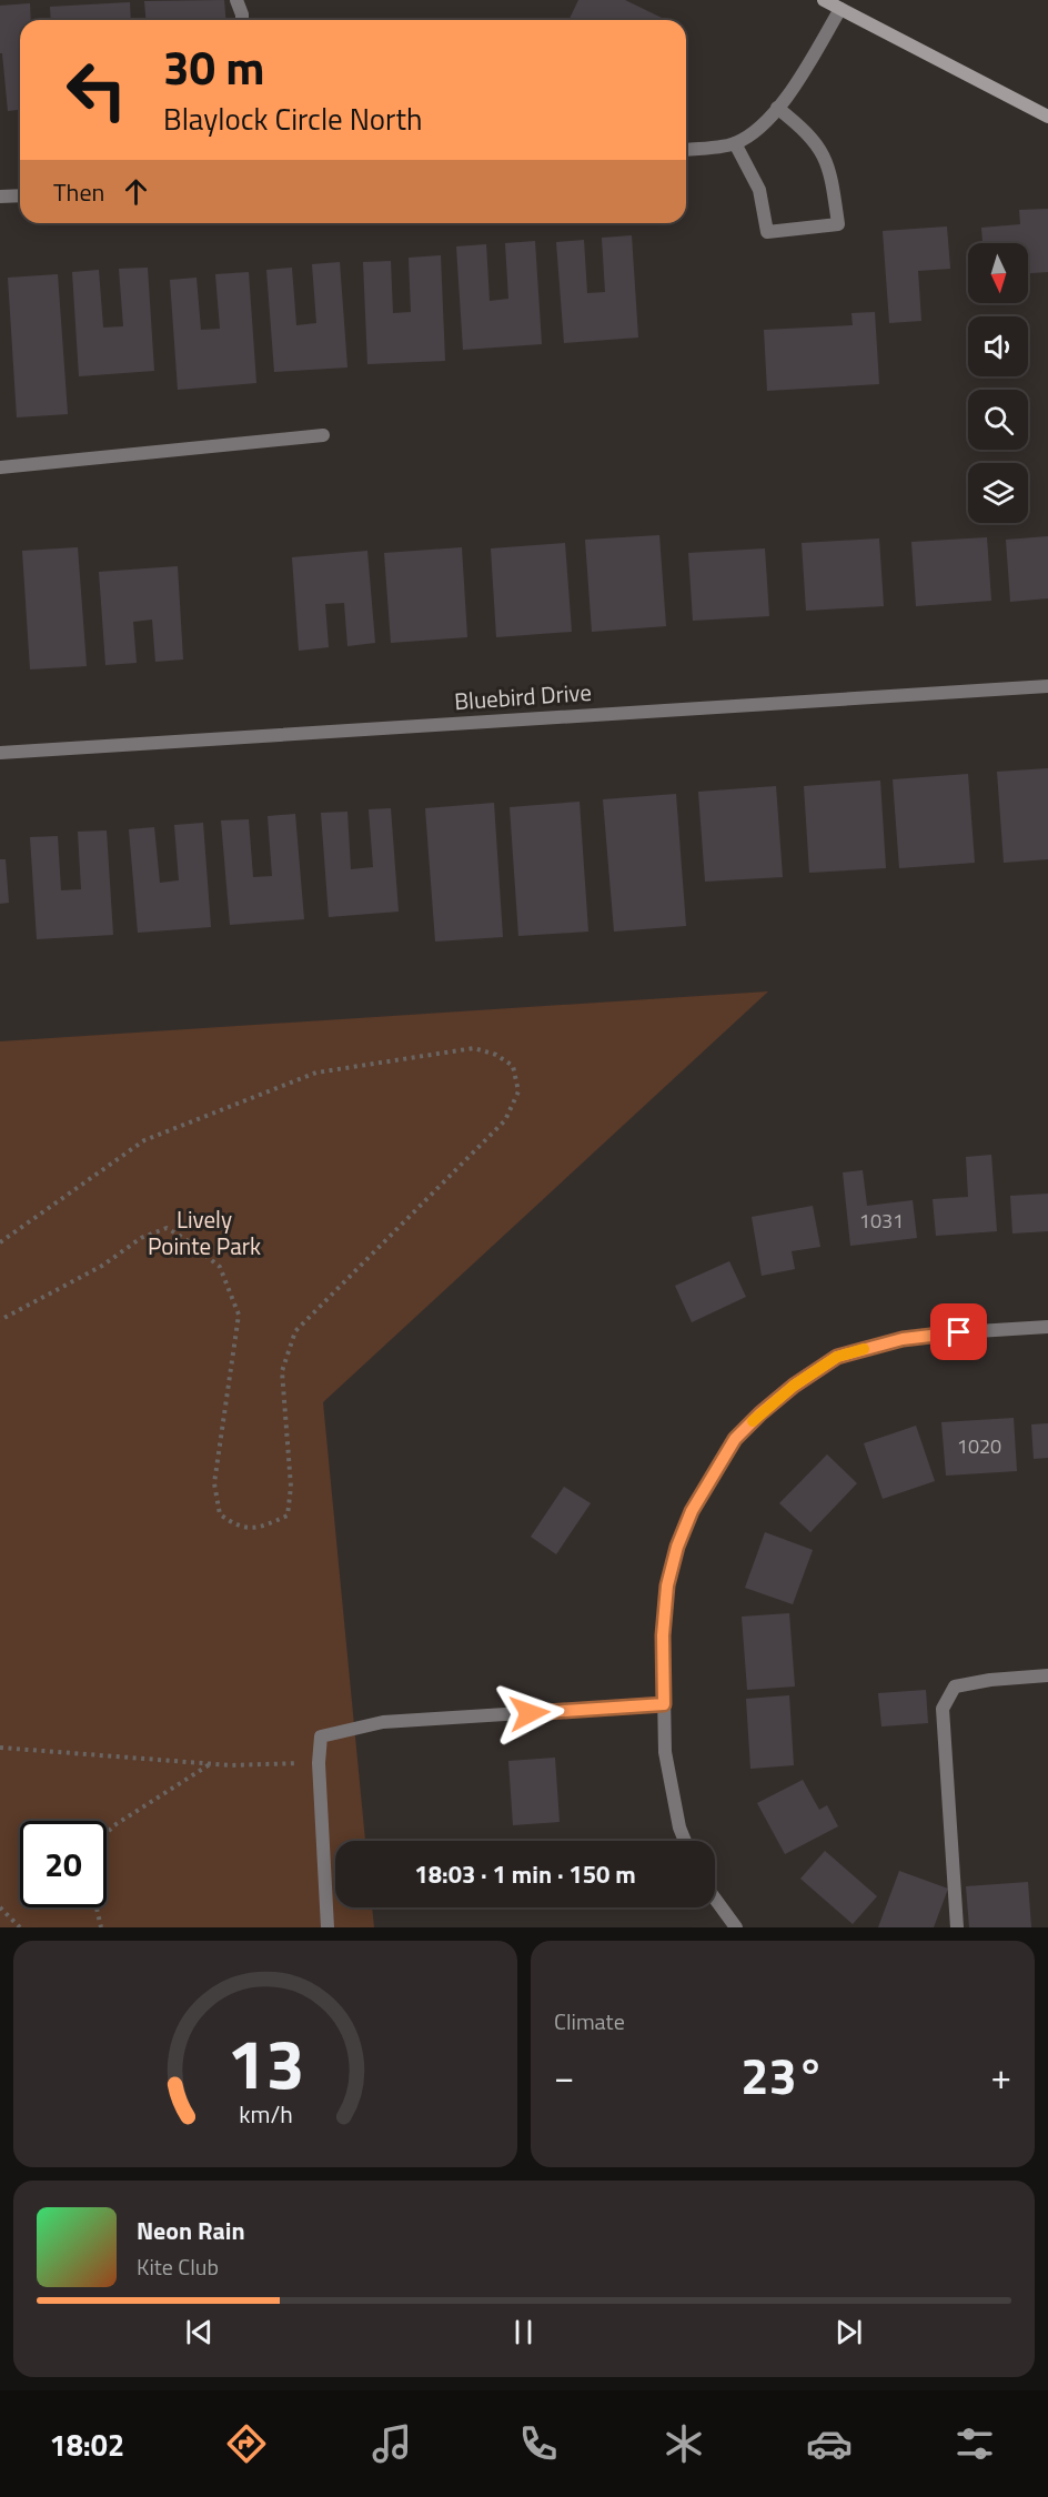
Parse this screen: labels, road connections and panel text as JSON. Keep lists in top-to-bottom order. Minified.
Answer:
{"streets":{"street":["Bluebird Drive"]},"parks":["Lively Pointe Park"],"house_numbers":["1031","1020"],"north":"bottom","page":{"turn":["30 m","Blaylock Circle North"],"then":"Then","limit":"20","trip":"18:03 · 1 min · 150 m","tile":"Climate","heat":["−","23°","+"],"song":["Neon Rain","Kite Club"],"tabs":"18:02","gauge":["13","km/h"]}}
